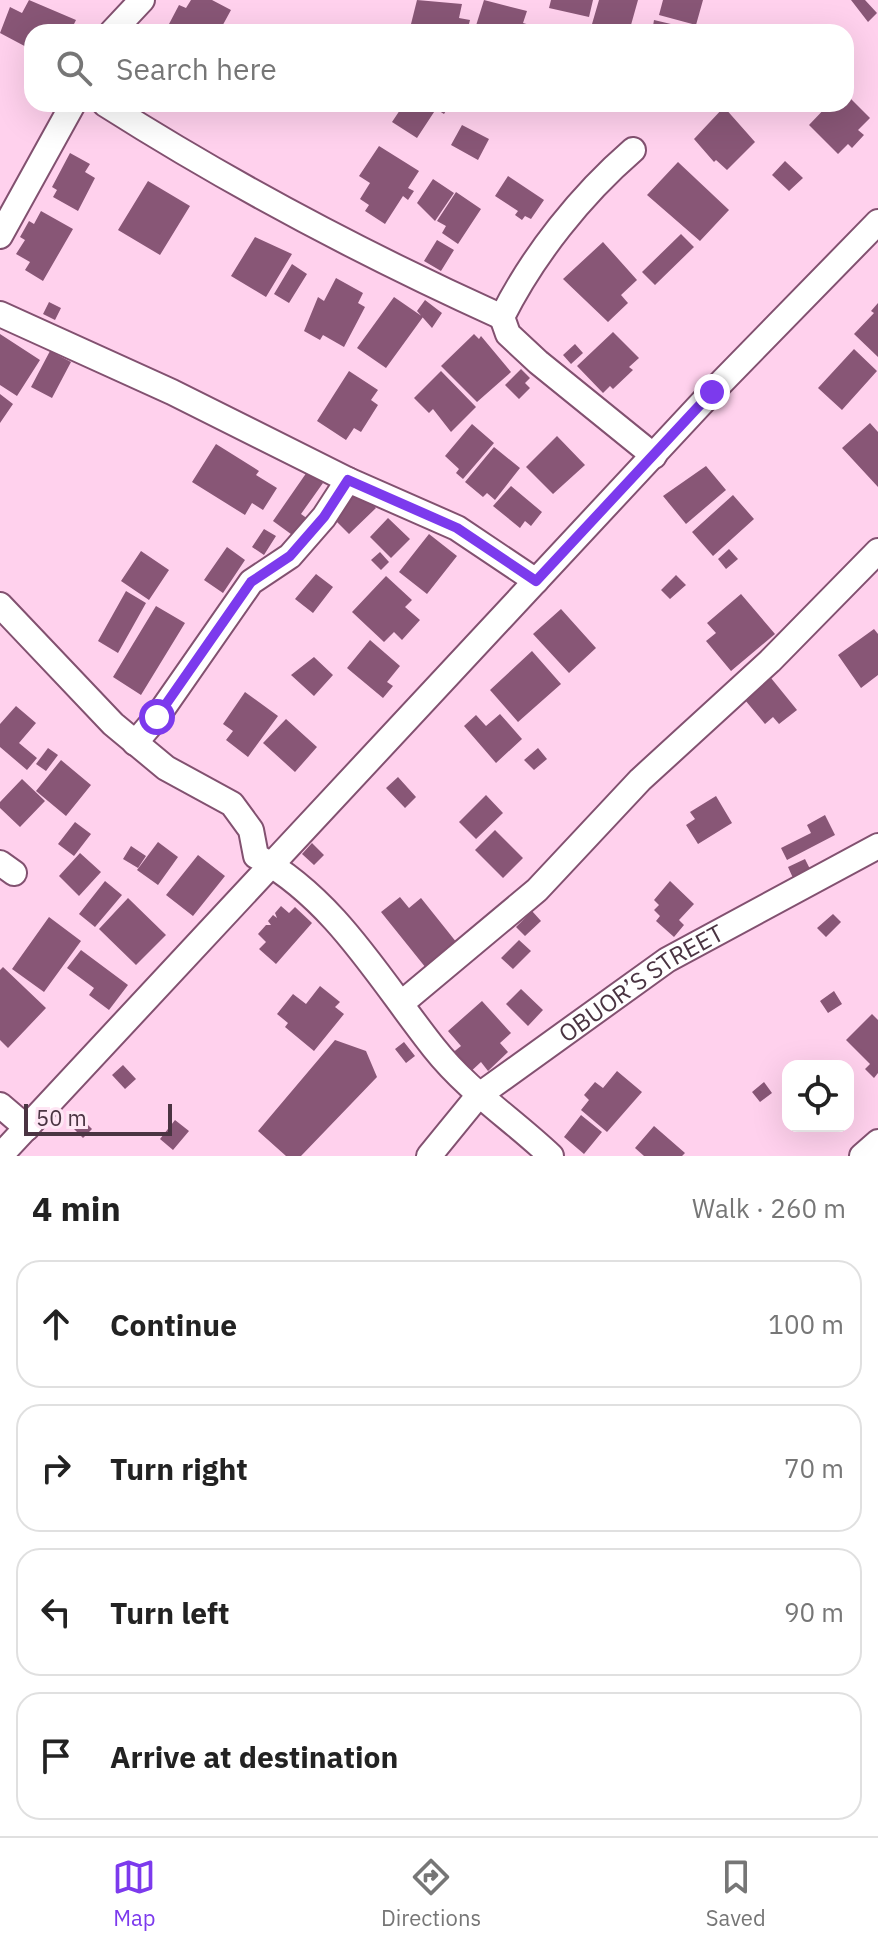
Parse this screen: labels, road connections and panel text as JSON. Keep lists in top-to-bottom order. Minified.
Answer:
{"streets":{"street":["OBUOR’S STREET"]},"scale_bar":"50 m","page":{"search":"Search here","scale":"50 m","heading":["4 min","Walk · 260 m"],"list":[["Continue","100 m"],["Turn right","70 m"],["Turn left","90 m"],"Arrive at destination"],"nav":["Map","Directions","Saved"]}}
